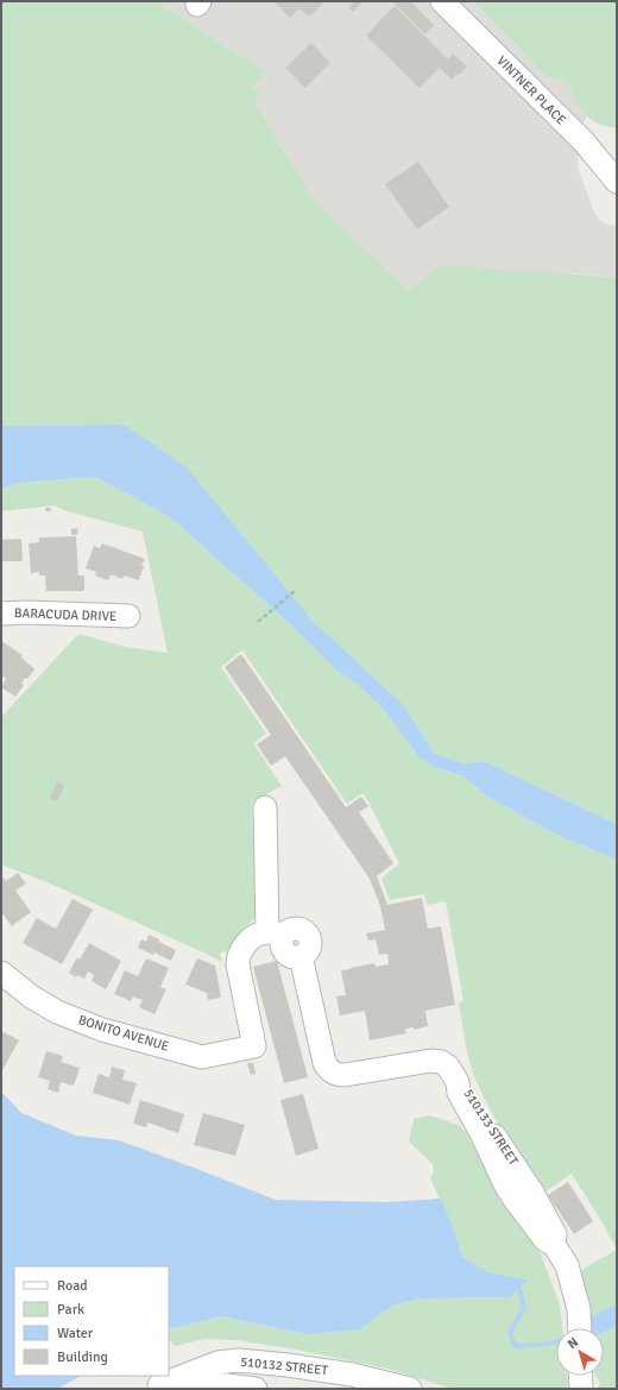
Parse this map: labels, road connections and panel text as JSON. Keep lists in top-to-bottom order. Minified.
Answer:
{"streets":{"street":["VINTNER PLACE","BARACUDA DRIVE","BONITO AVENUE","510133 STREET","510132 STREET"]},"crossings":[["BONITO AVENUE","510133 STREET"]],"legend":["Road","Park","Water","Building"],"north":"top left"}
